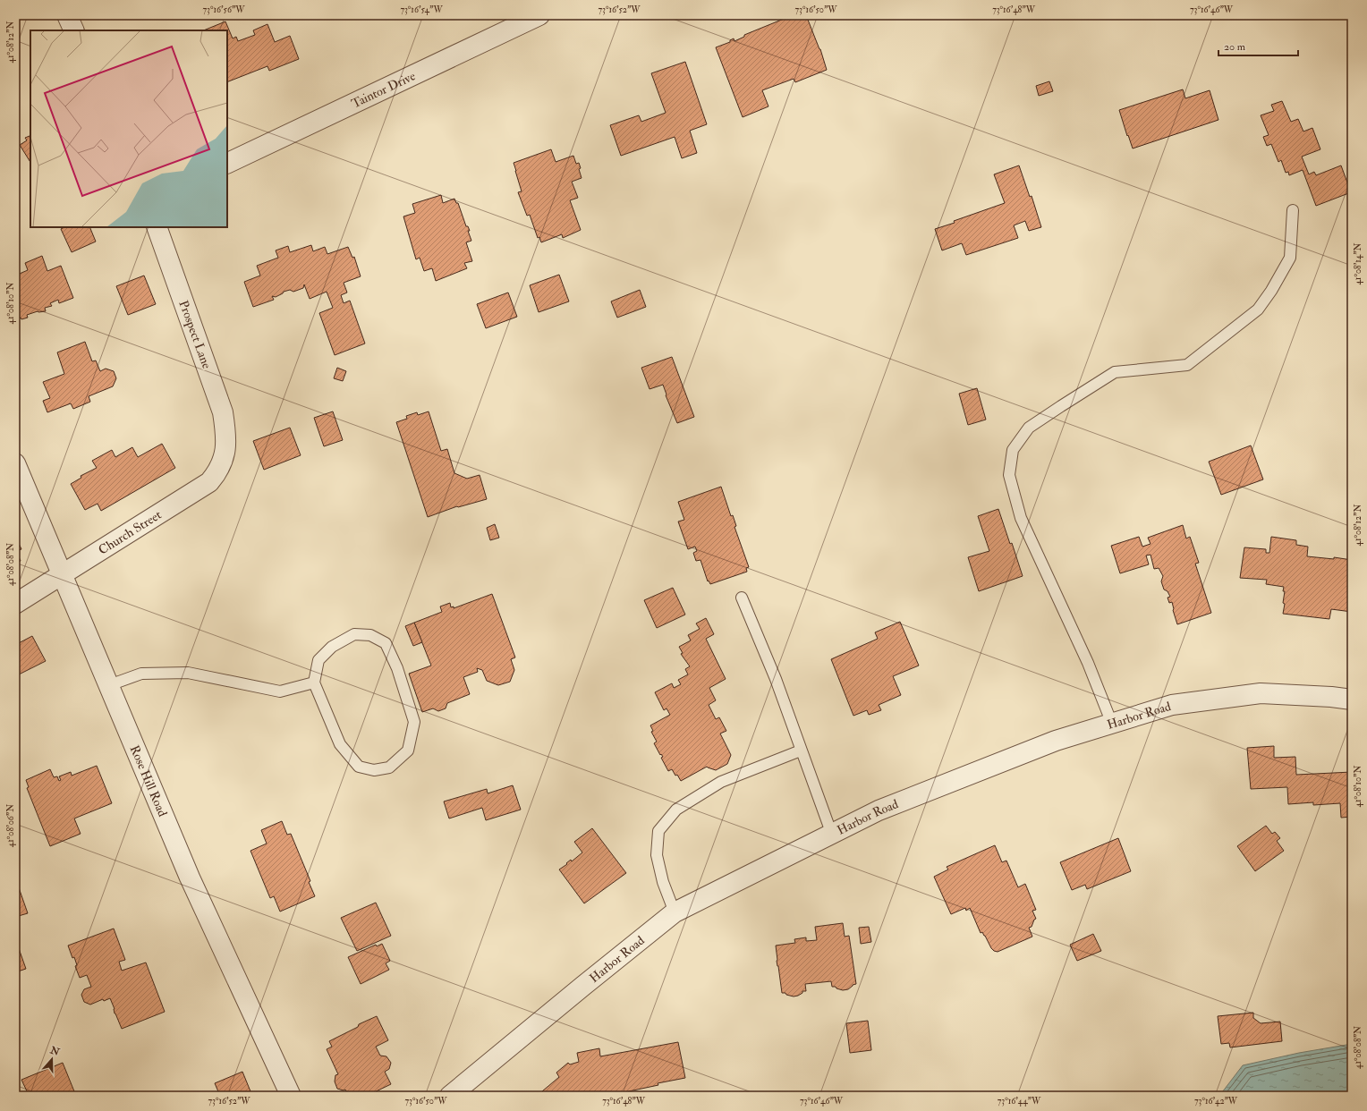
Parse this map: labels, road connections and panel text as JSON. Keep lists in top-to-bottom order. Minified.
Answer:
{"streets":{"street":["Taintor Drive","Prospect Lane","Church Street","Harbor Road","Rose Hill Road"]},"crossings":[["Prospect Lane","Church Street"],["Church Street","Rose Hill Road"]],"scale_bar":"20 m","north":"top","coordinates":["73°16'56\"W","73°16'54\"W","73°16'52\"W","73°16'50\"W","73°16'48\"W","73°16'46\"W","41°08'12\"N","41°08'14\"N","41°08'10\"N","41°08'08\"N","41°08'06\"N","73°16'44\"W","73°16'42\"W"]}
